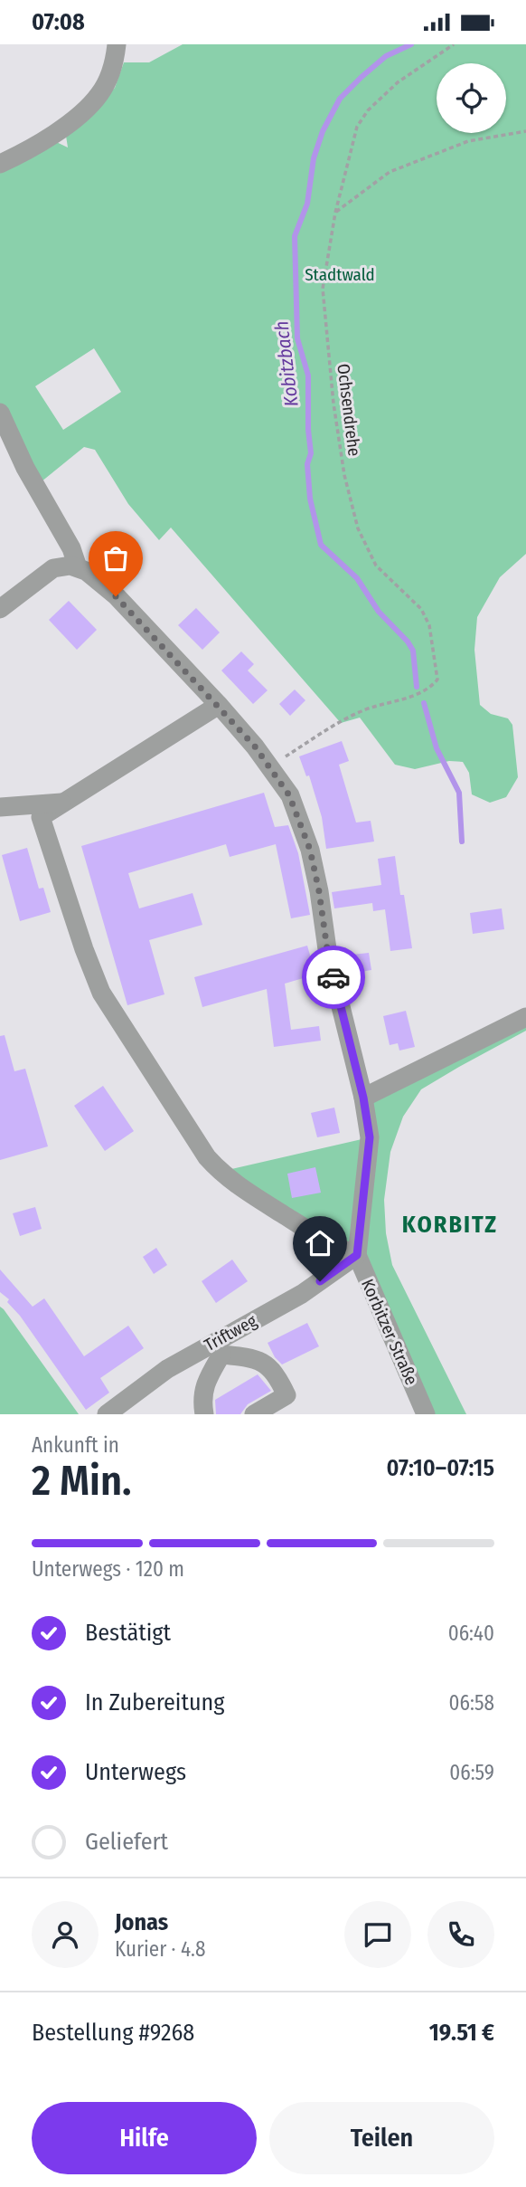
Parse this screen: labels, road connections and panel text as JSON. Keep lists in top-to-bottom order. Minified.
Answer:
{"streets":{"street":["Korbitzer Straße","Triftweg"],"path":["Ochsendrehe"]},"crossings":[["Ochsendrehe","Korbitzer Straße"],["Korbitzer Straße","Triftweg"]],"districts":["KORBITZ"],"water":["Kobitzbach"],"parks":["Stadtwald"],"page":{"status":"07:08","heading":["2 Min.","Ankunft in","07:10–07:15"],"panel":["Jonas","Kurier · 4.8","Bestellung #9268","19.51 €"],"bar":"Unterwegs · 120 m","list":[["Bestätigt","06:40"],["In Zubereitung","06:58"],["Unterwegs","06:59"],"Geliefert"],"buttons":["Hilfe","Teilen"]}}
